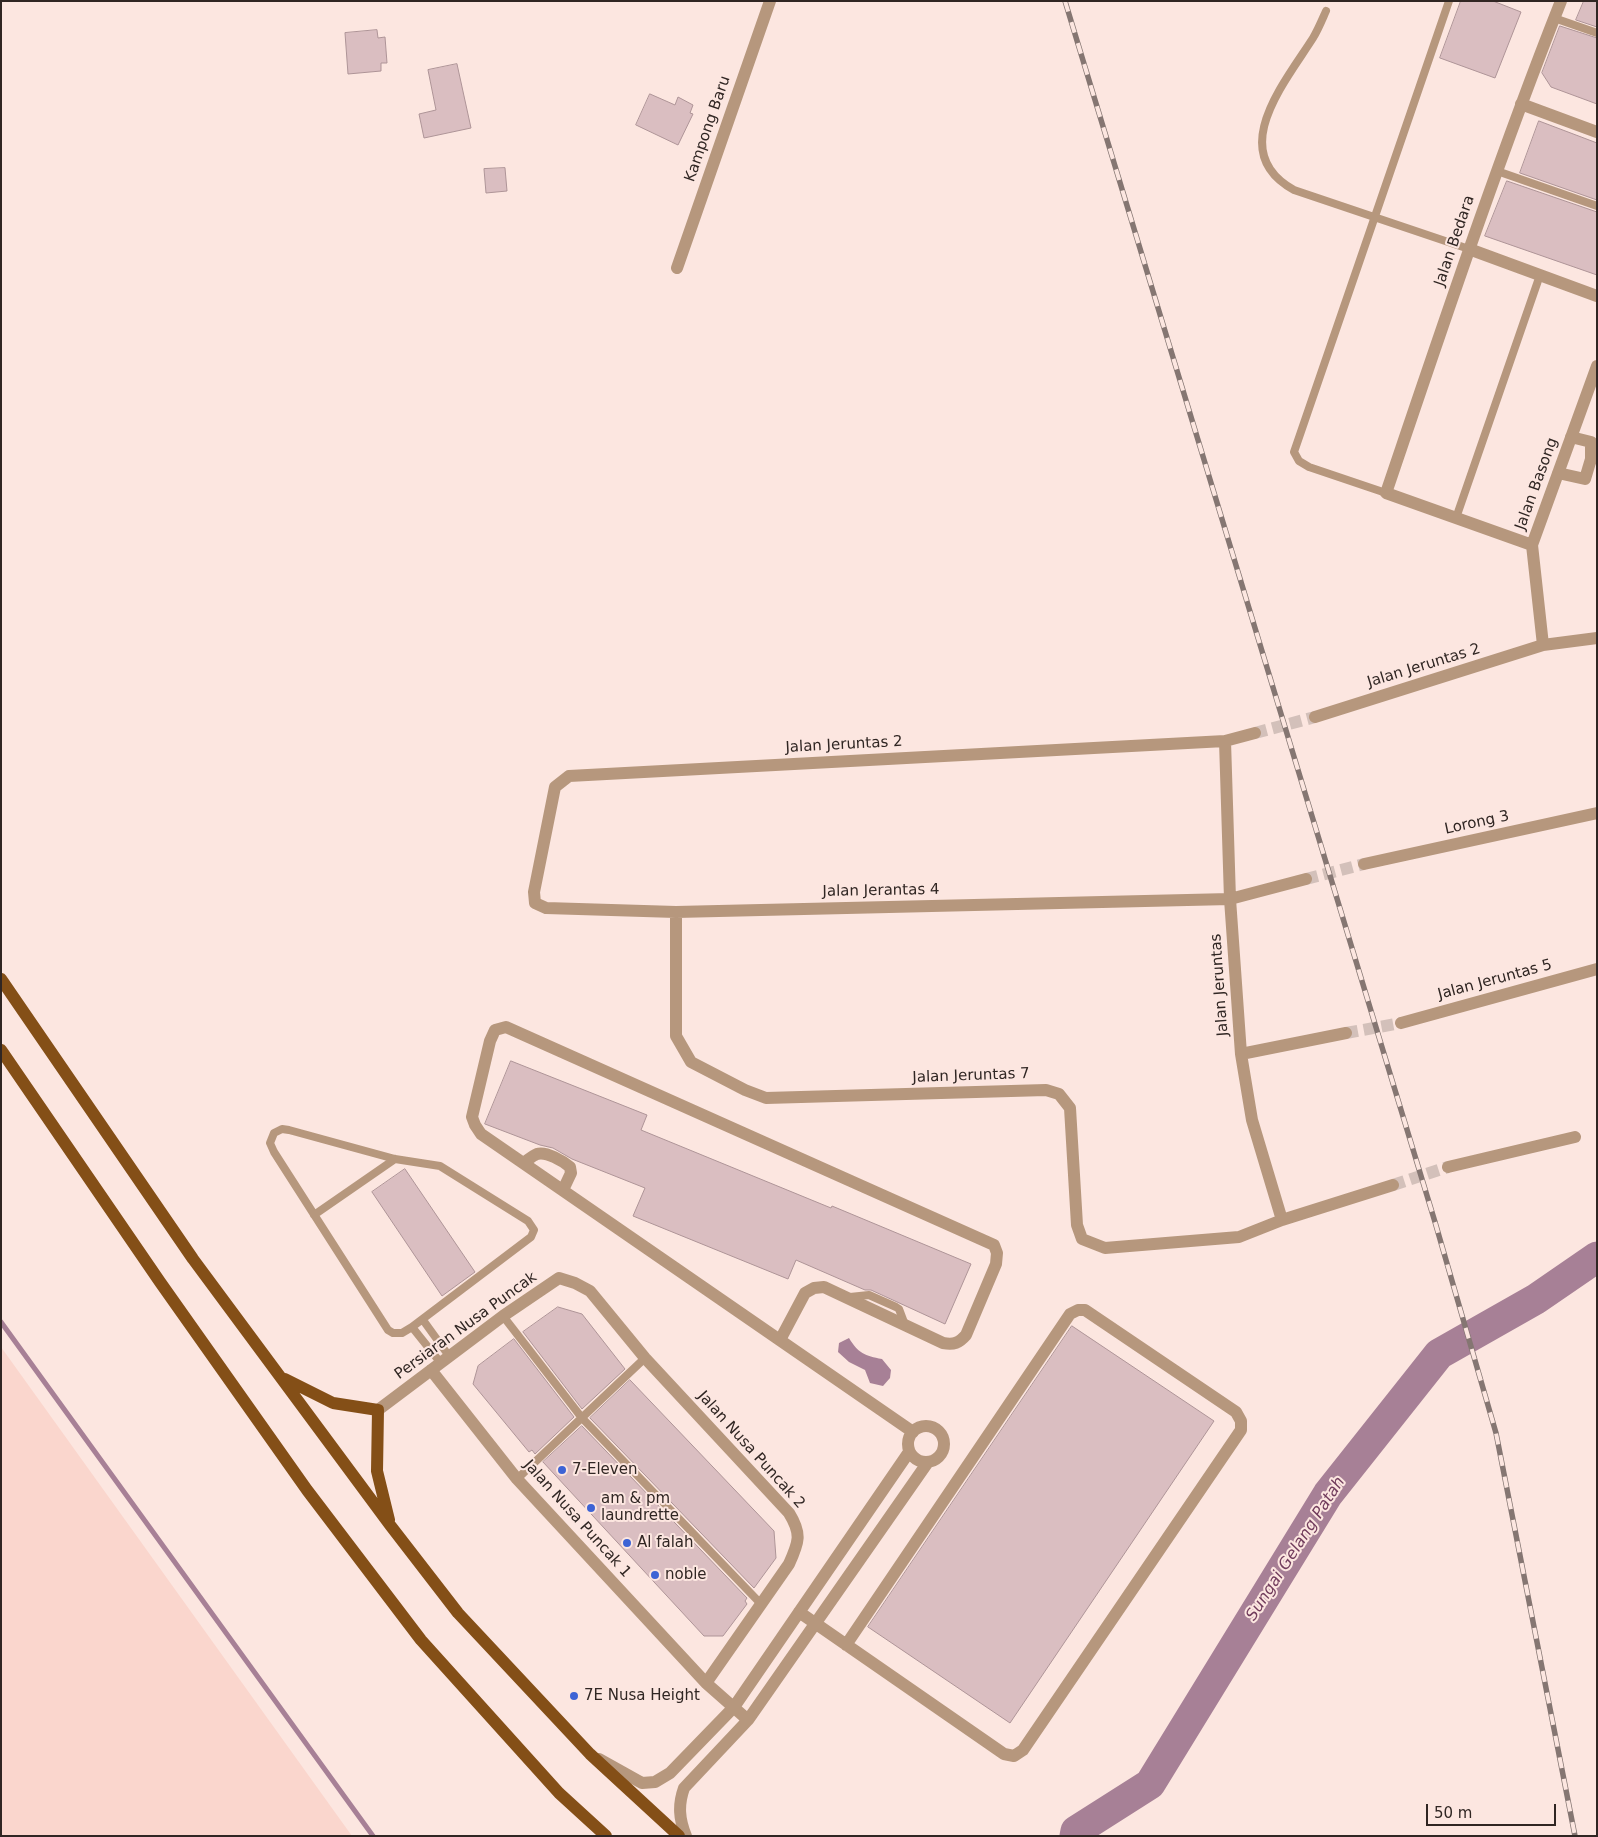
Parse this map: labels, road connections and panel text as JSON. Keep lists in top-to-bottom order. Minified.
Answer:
{"streets":{"street":["Kampong Baru","Jalan Bedara","Jalan Basong","Jalan Jeruntas 2","Lorong 3","Jalan Jerantas 4","Jalan Jeruntas 5","Jalan Jeruntas","Jalan Jeruntas 7","Persiaran Nusa Puncak","Jalan Nusa Puncak 2","Jalan Nusa Puncak 1"]},"crossings":[["Jalan Basong","Jalan Jeruntas 2"],["Jalan Jeruntas 2","Jalan Jerantas 4"],["Jalan Jeruntas 2","Jalan Jeruntas"],["Jalan Jerantas 4","Jalan Jeruntas"],["Jalan Jerantas 4","Jalan Jeruntas 7"],["Jalan Jeruntas","Jalan Jeruntas 7"],["Persiaran Nusa Puncak","Jalan Nusa Puncak 2"],["Persiaran Nusa Puncak","Jalan Nusa Puncak 1"],["Jalan Nusa Puncak 2","Jalan Nusa Puncak 1"]],"water":["Sungai Gelang Patah"],"places":["7-Eleven","am & pm laundrette","Al falah","noble","7E Nusa Height"],"scale_bar":"50 m"}
